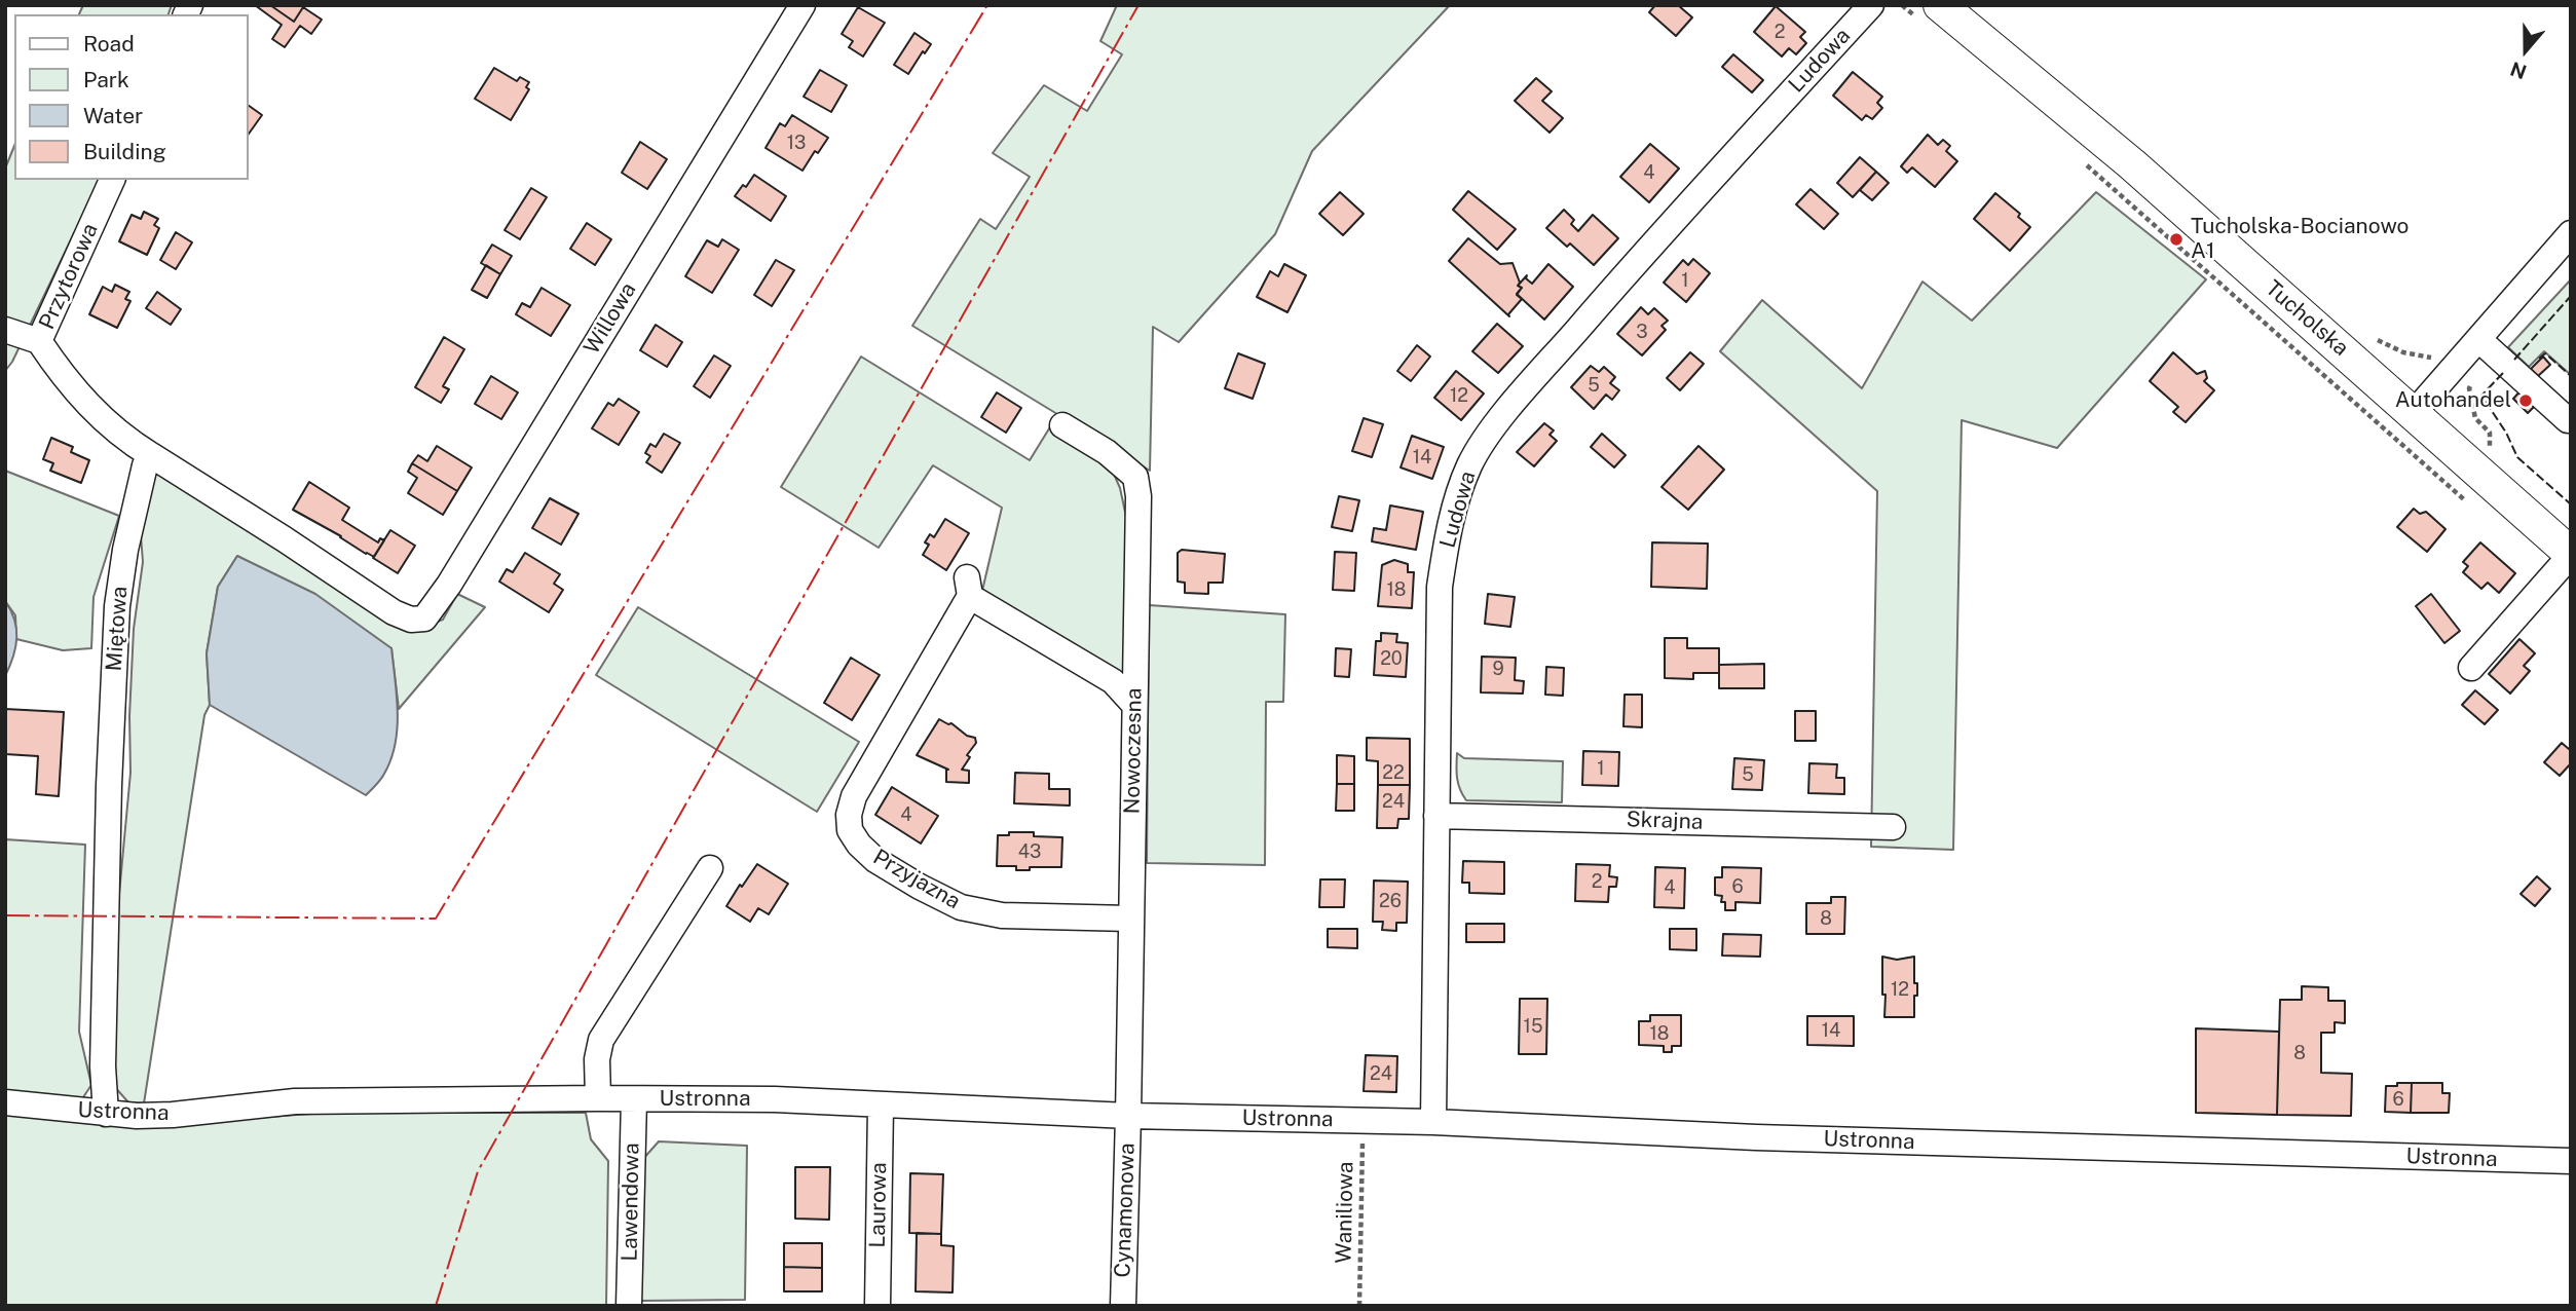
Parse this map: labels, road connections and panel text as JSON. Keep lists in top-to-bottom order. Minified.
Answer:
{"streets":{"main road":["Tucholska"],"street":["Ludowa","Przytorowa","Willowa","Miętowa","Nowoczesna","Skrajna","Przyjazna","Ustronna","Lawendowa","Laurowa","Cynamonowa"],"path":["Waniliowa"]},"crossings":[["Ludowa","Skrajna"],["Ludowa","Ustronna"],["Willowa","Miętowa"],["Miętowa","Ustronna"],["Nowoczesna","Przyjazna"],["Nowoczesna","Ustronna"],["Nowoczesna","Cynamonowa"],["Ustronna","Lawendowa"],["Ustronna","Laurowa"],["Ustronna","Cynamonowa"],["Ustronna","Waniliowa"]],"places":["Tucholska-Bocianowo A1","Autohandel"],"house_numbers":["2","13","4","1","3","5","12","14","18","20","9","1","22","5","24","4","43","2","6","4","26","8","12","15","14","18","8","24","6"],"legend":["Road","Park","Water","Building"],"north":"bottom"}
